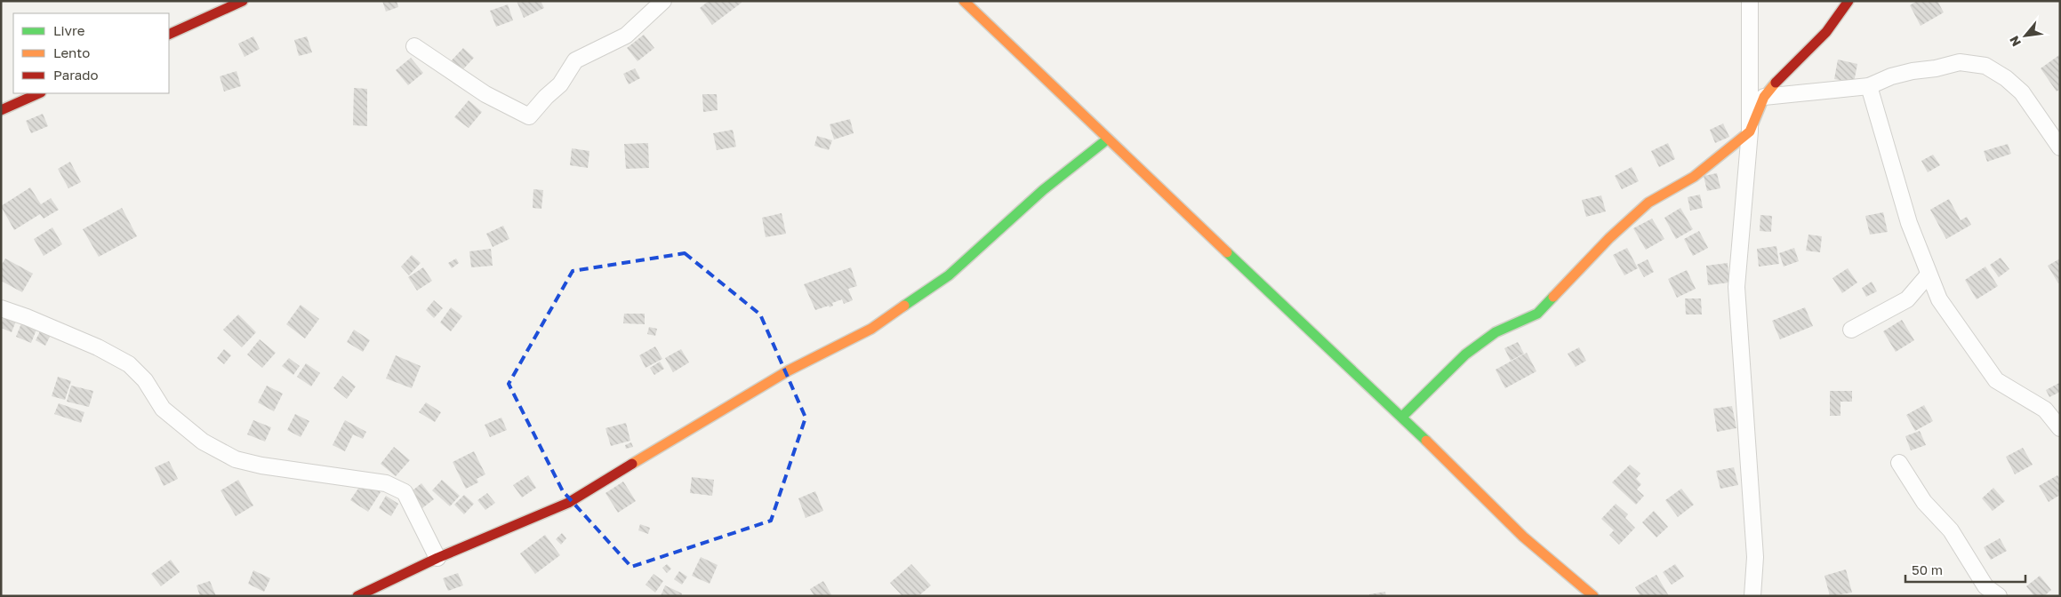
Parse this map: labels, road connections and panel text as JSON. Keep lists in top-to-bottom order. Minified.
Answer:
{"legend":["Livre","Lento","Parado"],"scale_bar":"50 m","north":"bottom left"}
